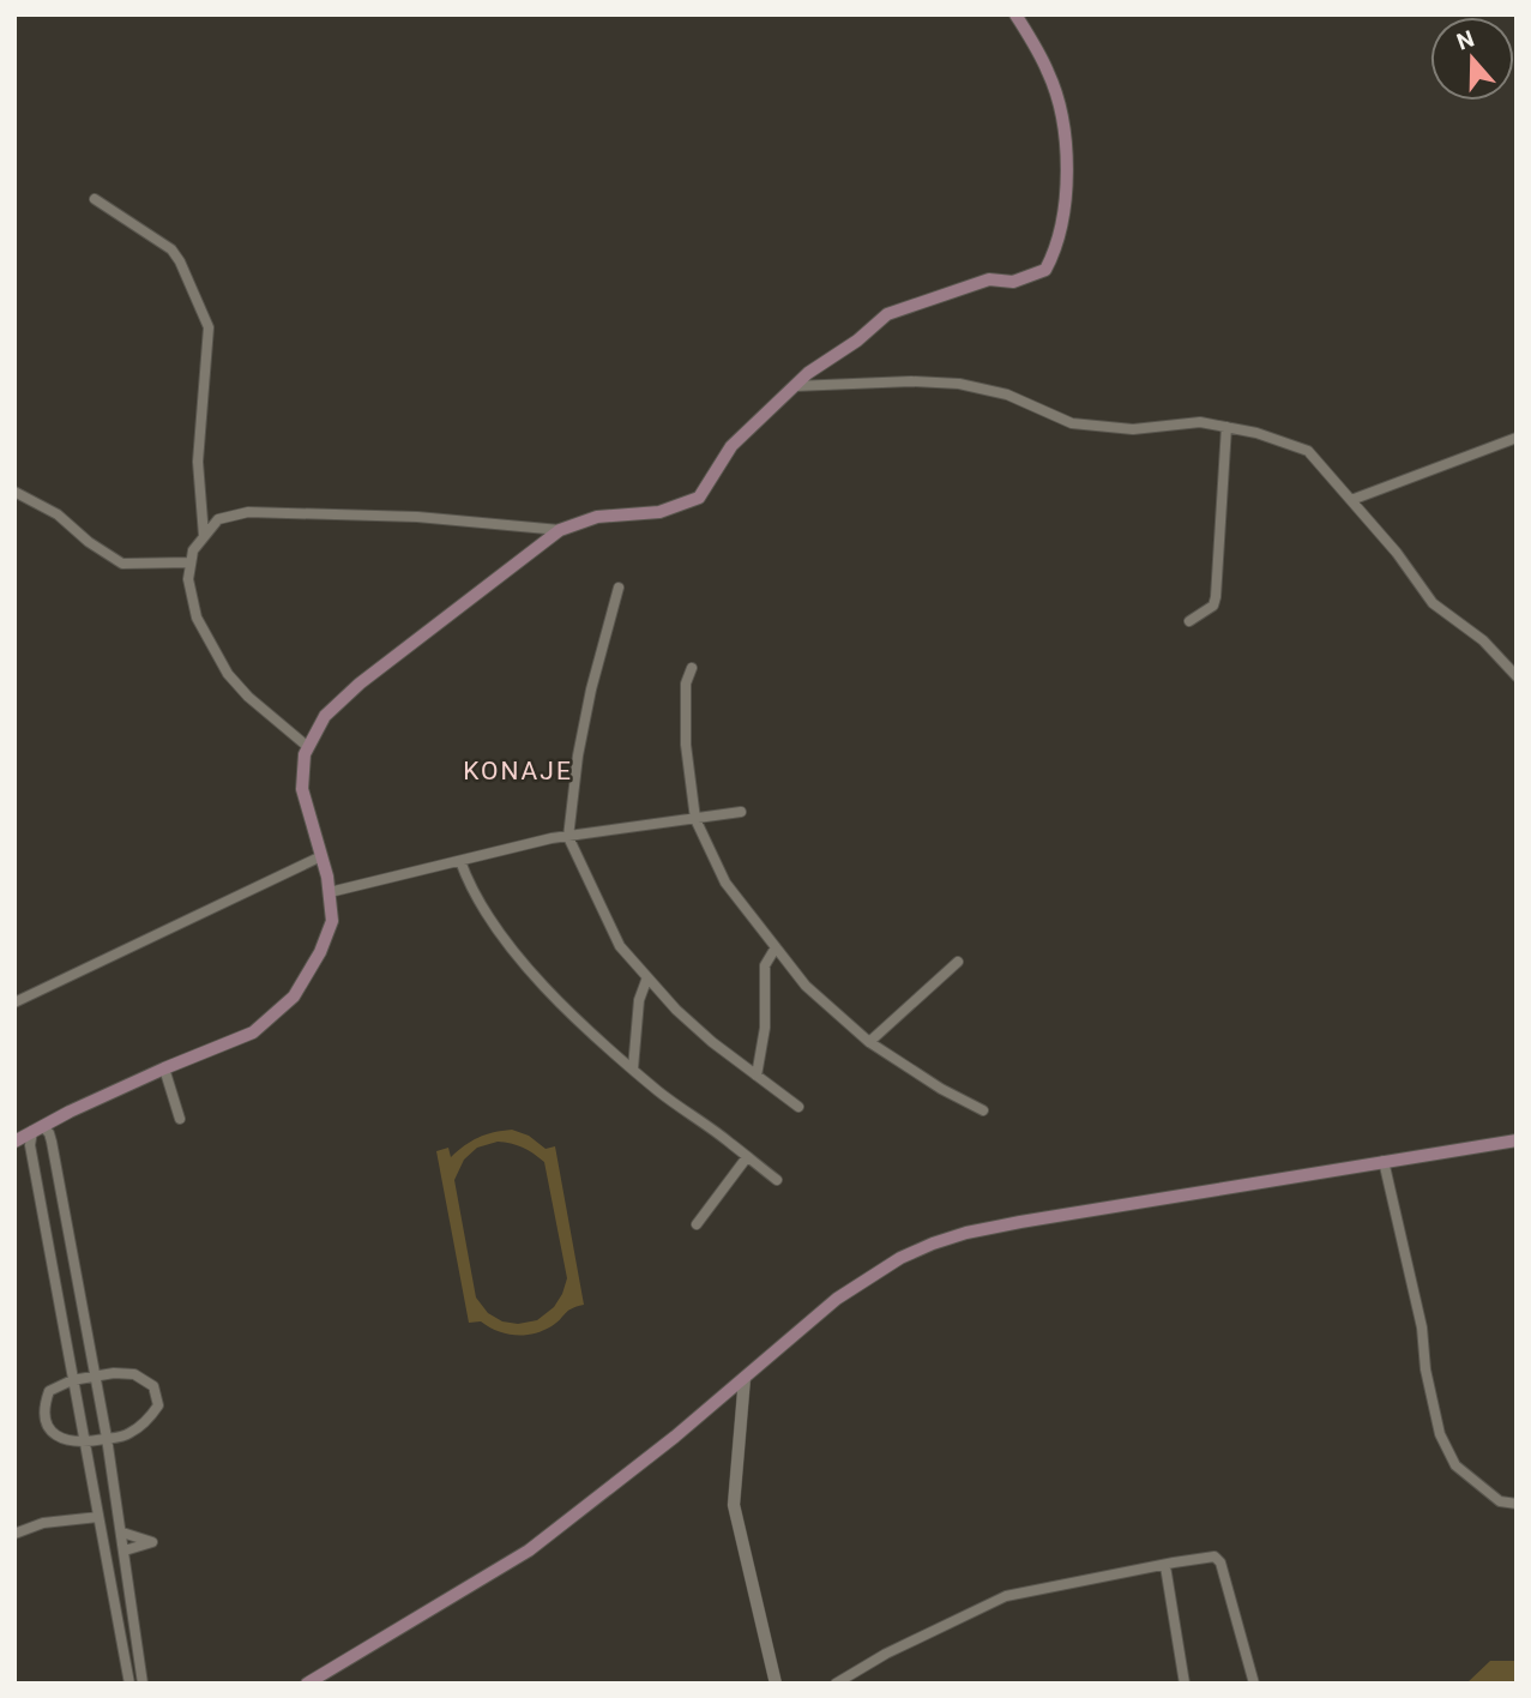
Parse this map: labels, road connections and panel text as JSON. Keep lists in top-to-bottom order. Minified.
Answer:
{"districts":["KONAJE"],"north":"top"}
